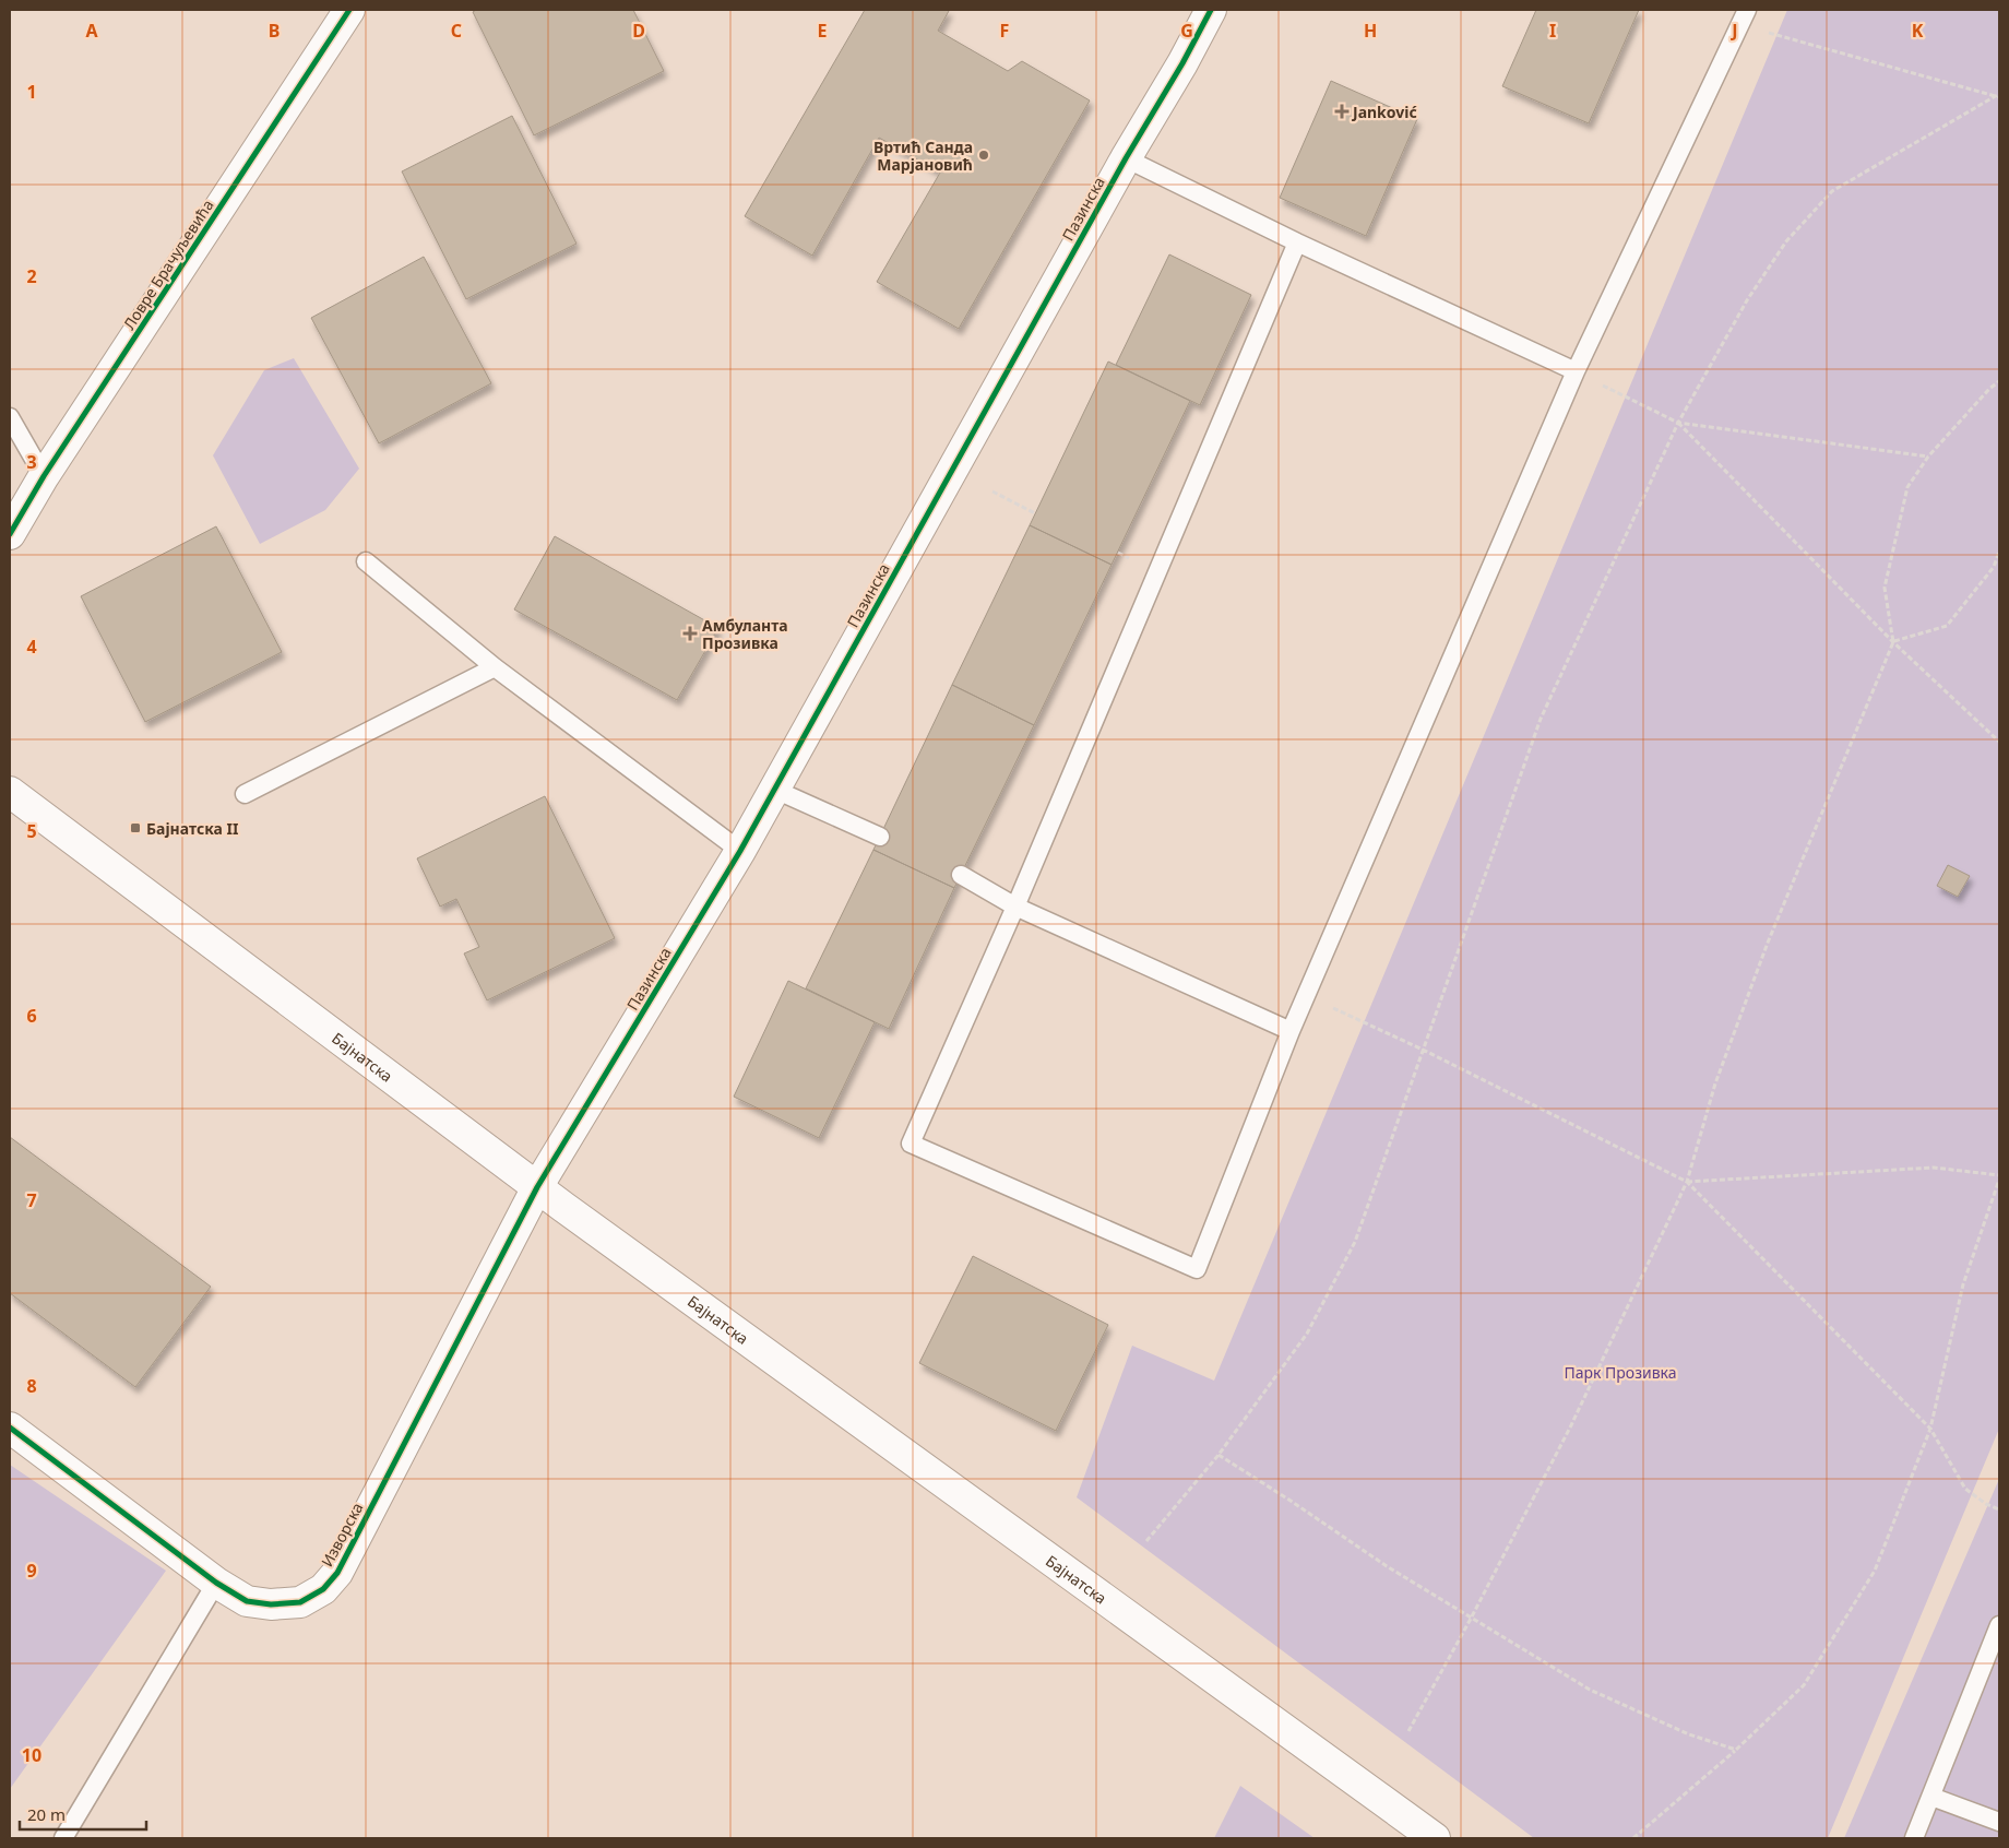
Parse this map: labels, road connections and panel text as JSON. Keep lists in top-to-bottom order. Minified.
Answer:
{"streets":{"street":["Пазинска","Ловре Брачуљевића","Бајнатска","Изворска"]},"crossings":[["Пазинска","Бајнатска"],["Пазинска","Изворска"],["Бајнатска","Изворска"]],"parks":["Парк Прозивка"],"places":{"health":["Janković","Амбуланта Прозивка"],"other":["Вртић Санда Марјановић"],"transit":["Бајнатска II"]},"scale_bar":"20 m","grid":{"columns":["A","B","C","D","E","F","G","H","I","J","K"],"rows":["1","2","3","4","5","6","7","8","9","10"]}}
